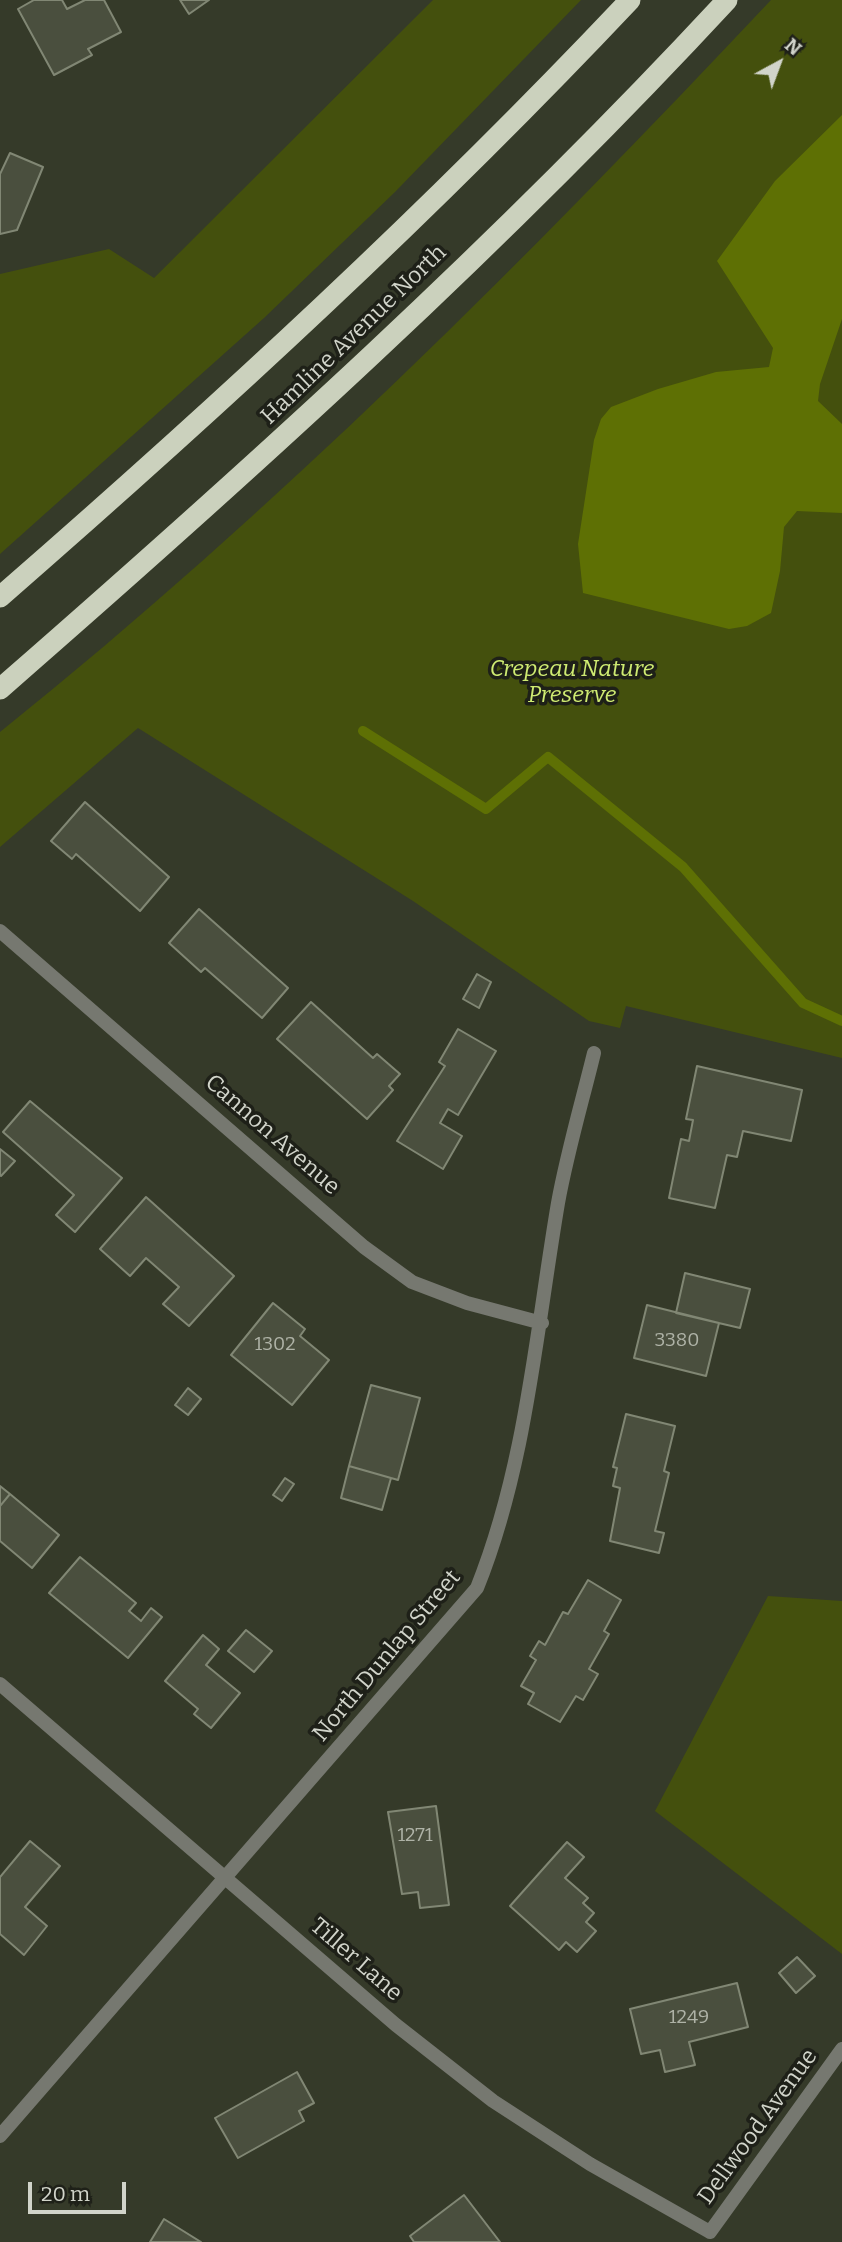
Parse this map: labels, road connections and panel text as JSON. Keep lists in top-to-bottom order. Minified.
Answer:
{"streets":{"highway":["Hamline Avenue North"],"street":["Cannon Avenue","North Dunlap Street","Tiller Lane","Dellwood Avenue"]},"crossings":[["Cannon Avenue","North Dunlap Street"],["North Dunlap Street","Tiller Lane"],["Tiller Lane","Dellwood Avenue"]],"parks":["Crepeau Nature Preserve"],"house_numbers":["3380","1302","1271","1249"],"scale_bar":"20 m","north":"top right"}
